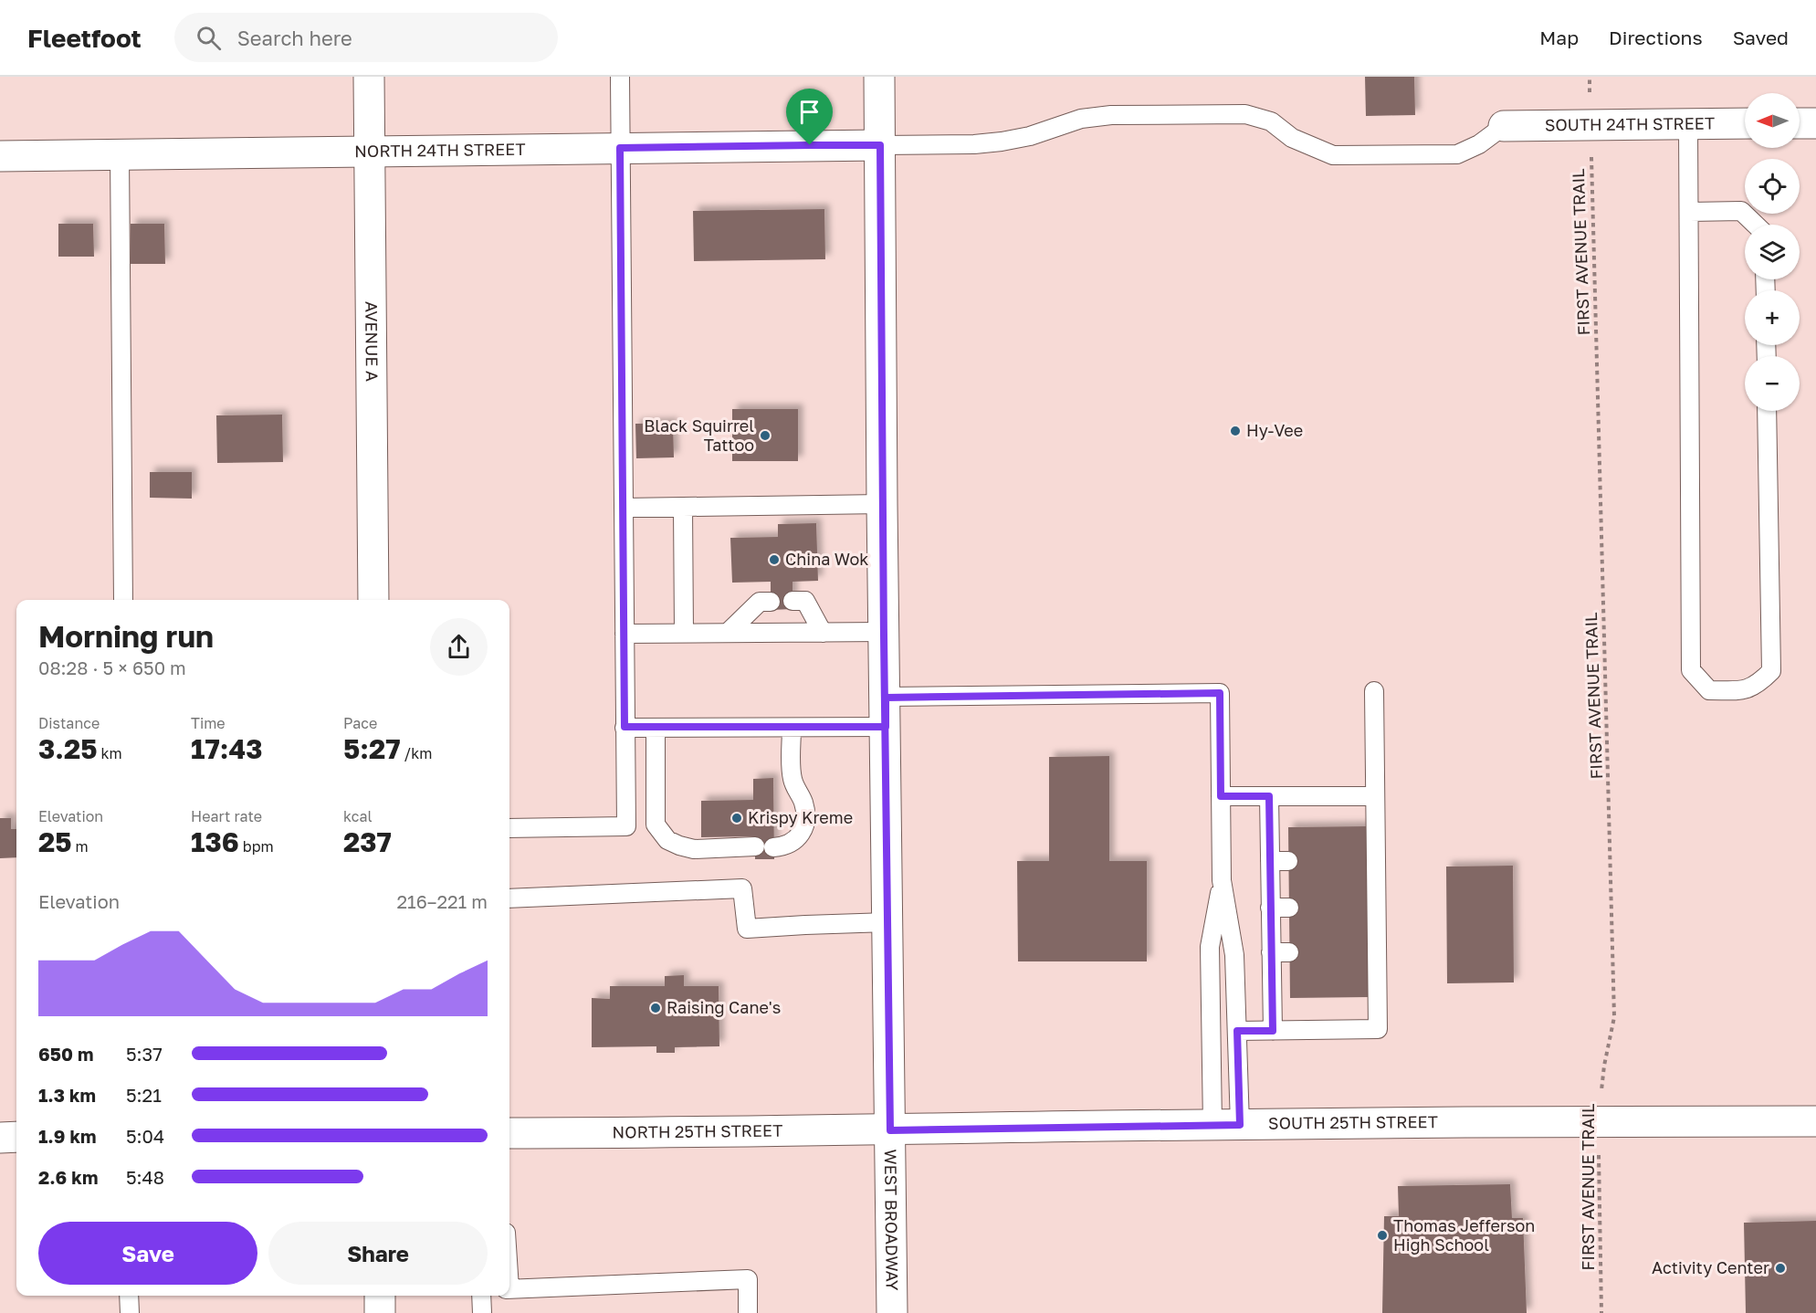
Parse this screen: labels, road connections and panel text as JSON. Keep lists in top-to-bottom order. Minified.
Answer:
{"streets":{"street":["SOUTH 24TH STREET","NORTH 24TH STREET","AVENUE A","SOUTH 25TH STREET","NORTH 25TH STREET","WEST BROADWAY"],"path":["FIRST AVENUE TRAIL"]},"crossings":[["SOUTH 24TH STREET","FIRST AVENUE TRAIL"],["NORTH 24TH STREET","AVENUE A"],["NORTH 24TH STREET","WEST BROADWAY"],["FIRST AVENUE TRAIL","SOUTH 25TH STREET"],["SOUTH 25TH STREET","NORTH 25TH STREET"],["SOUTH 25TH STREET","WEST BROADWAY"],["NORTH 25TH STREET","WEST BROADWAY"]],"places":["Hy-Vee","Black Squirrel Tattoo","China Wok","Krispy Kreme","Raising Cane's","Thomas Jefferson High School","Activity Center"],"north":"left","page":{"header":"Fleetfoot","search":"Search here","nav":["Map","Directions","Saved"],"map_buttons":["+","−"],"heading":["Morning run","08:28 · 5 × 650 m"],"stats":[["Distance","3.25 km"],["Time","17:43"],["Pace","5:27 /km"],["Elevation","25 m"],["Heart rate","136 bpm"],["kcal","237"]],"chart":["Elevation","216–221 m"],"list":[{"name":"650 m","note":"5:37"},{"name":"1.3 km","note":"5:21"},{"name":"1.9 km","note":"5:04"},{"name":"2.6 km","note":"5:48"}],"buttons":["Save","Share"]}}
